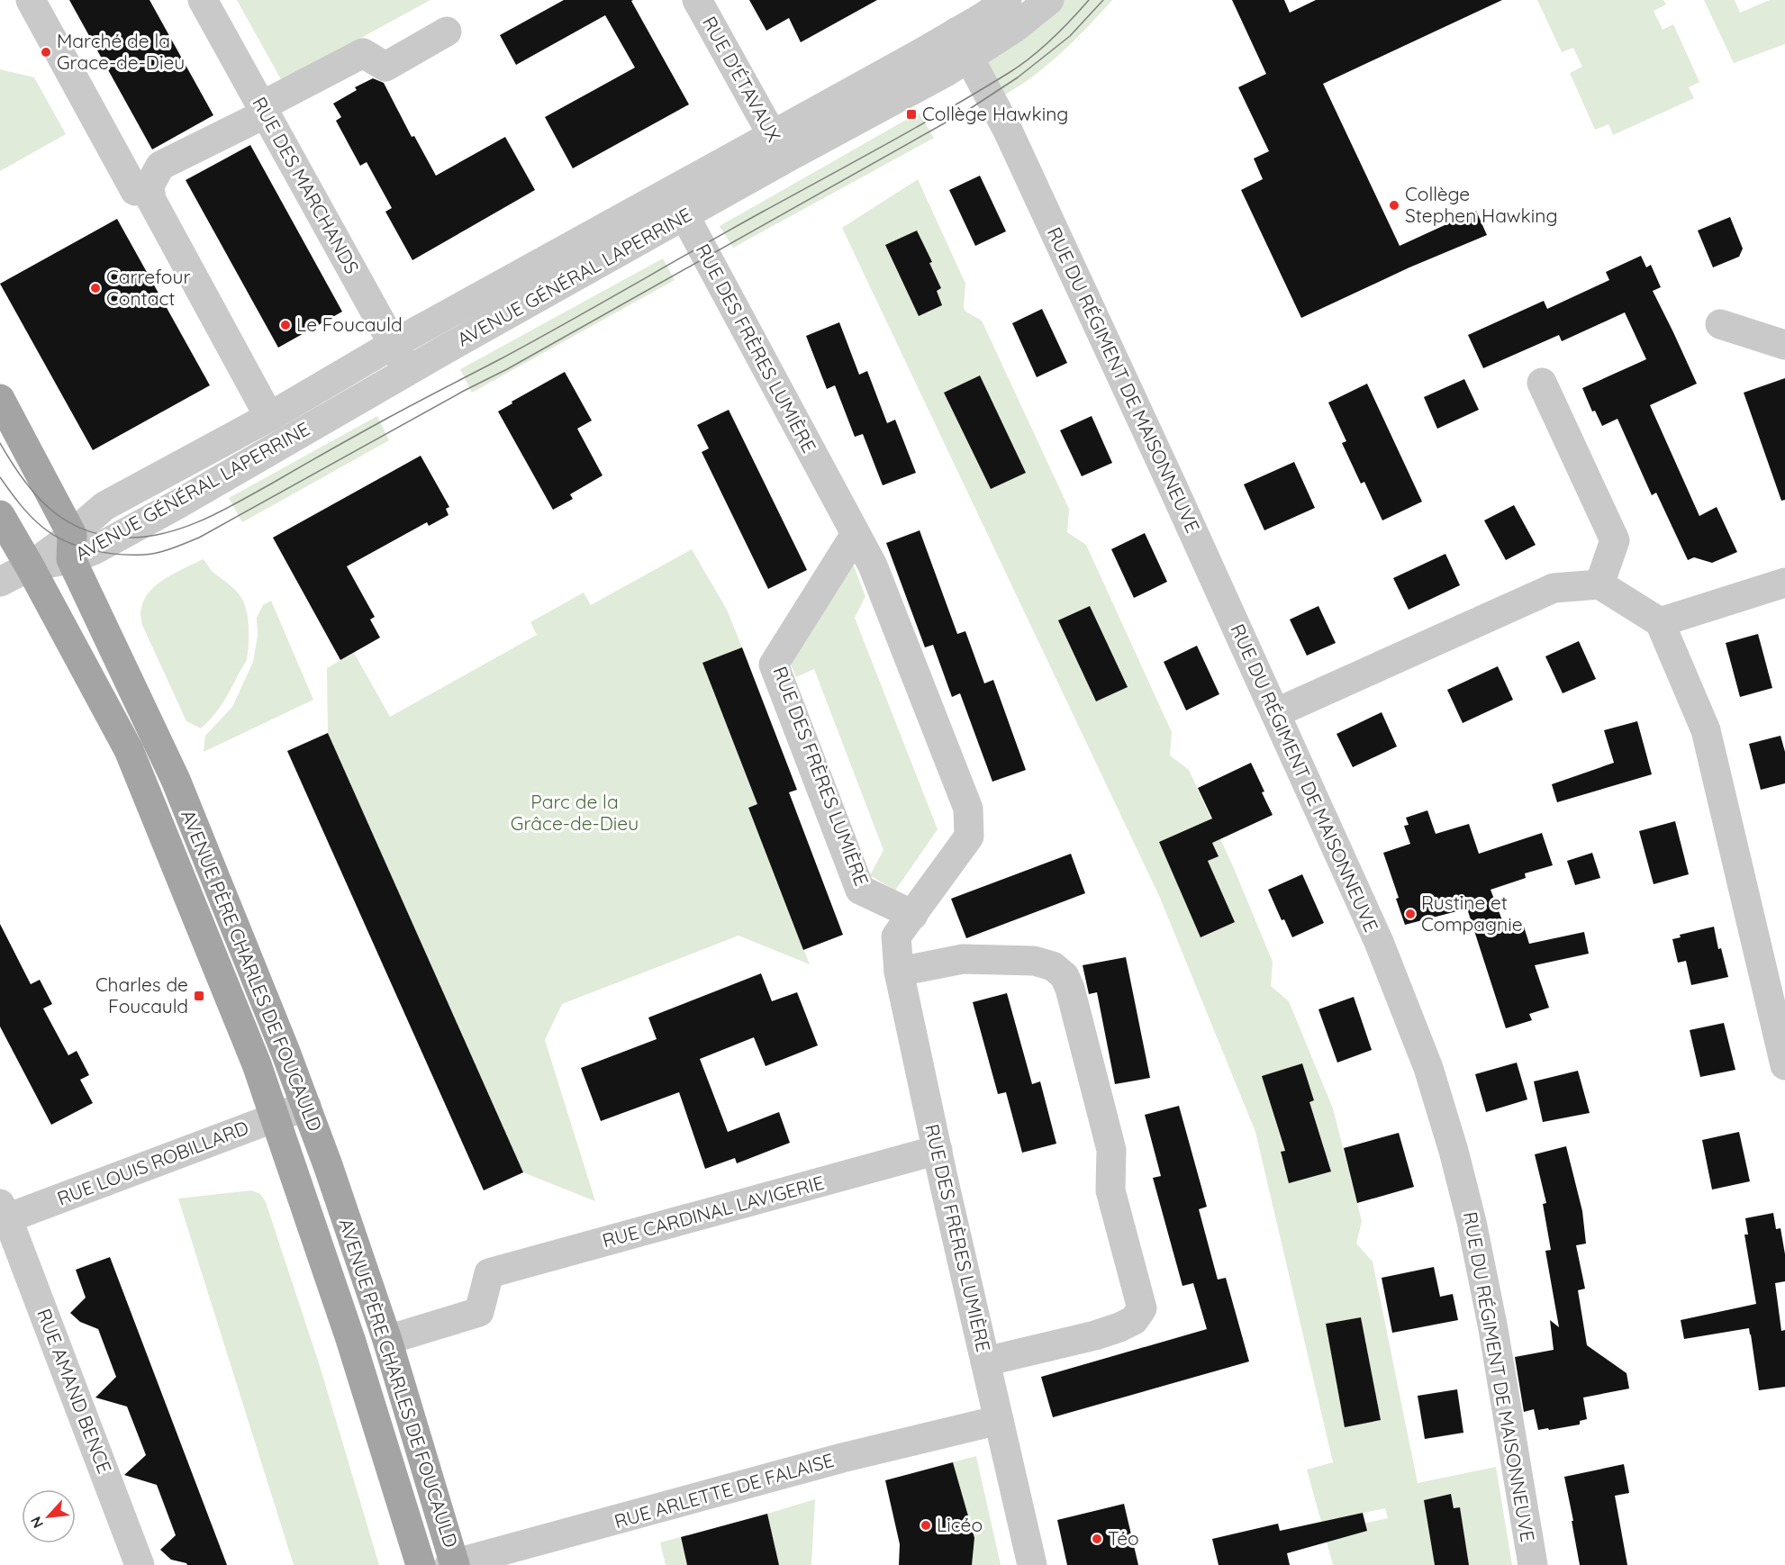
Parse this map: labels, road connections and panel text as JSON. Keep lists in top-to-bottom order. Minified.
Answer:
{"streets":{"main road":["AVENUE PÈRE CHARLES DE FOUCAULD"],"street":["RUE D'ÉTAVAUX","RUE DES MARCHANDS","AVENUE GÉNÉRAL LAPERRINE","RUE DES FRÈRES LUMIÈRE","RUE DU RÉGIMENT DE MAISONNEUVE","RUE LOUIS ROBILLARD","RUE CARDINAL LAVIGERIE","RUE AMAND BENCE","RUE ARLETTE DE FALAISE"]},"crossings":[["RUE D'ÉTAVAUX","AVENUE GÉNÉRAL LAPERRINE"],["RUE DES MARCHANDS","AVENUE GÉNÉRAL LAPERRINE"],["AVENUE GÉNÉRAL LAPERRINE","RUE DES FRÈRES LUMIÈRE"],["AVENUE GÉNÉRAL LAPERRINE","RUE DU RÉGIMENT DE MAISONNEUVE"],["AVENUE GÉNÉRAL LAPERRINE","AVENUE PÈRE CHARLES DE FOUCAULD"],["RUE DES FRÈRES LUMIÈRE","RUE CARDINAL LAVIGERIE"],["RUE DES FRÈRES LUMIÈRE","RUE ARLETTE DE FALAISE"],["AVENUE PÈRE CHARLES DE FOUCAULD","RUE LOUIS ROBILLARD"],["AVENUE PÈRE CHARLES DE FOUCAULD","RUE CARDINAL LAVIGERIE"],["AVENUE PÈRE CHARLES DE FOUCAULD","RUE ARLETTE DE FALAISE"],["RUE LOUIS ROBILLARD","RUE AMAND BENCE"]],"parks":["Parc de la Grâce-de-Dieu"],"places":{"other":["Marché de la Grace-de-Dieu","Collège Stephen Hawking","Carrefour Contact","Le Foucauld","Rustine et Compagnie","Licéo","Téo"],"transit":["Collège Hawking","Charles de Foucauld"]},"north":"bottom left"}
